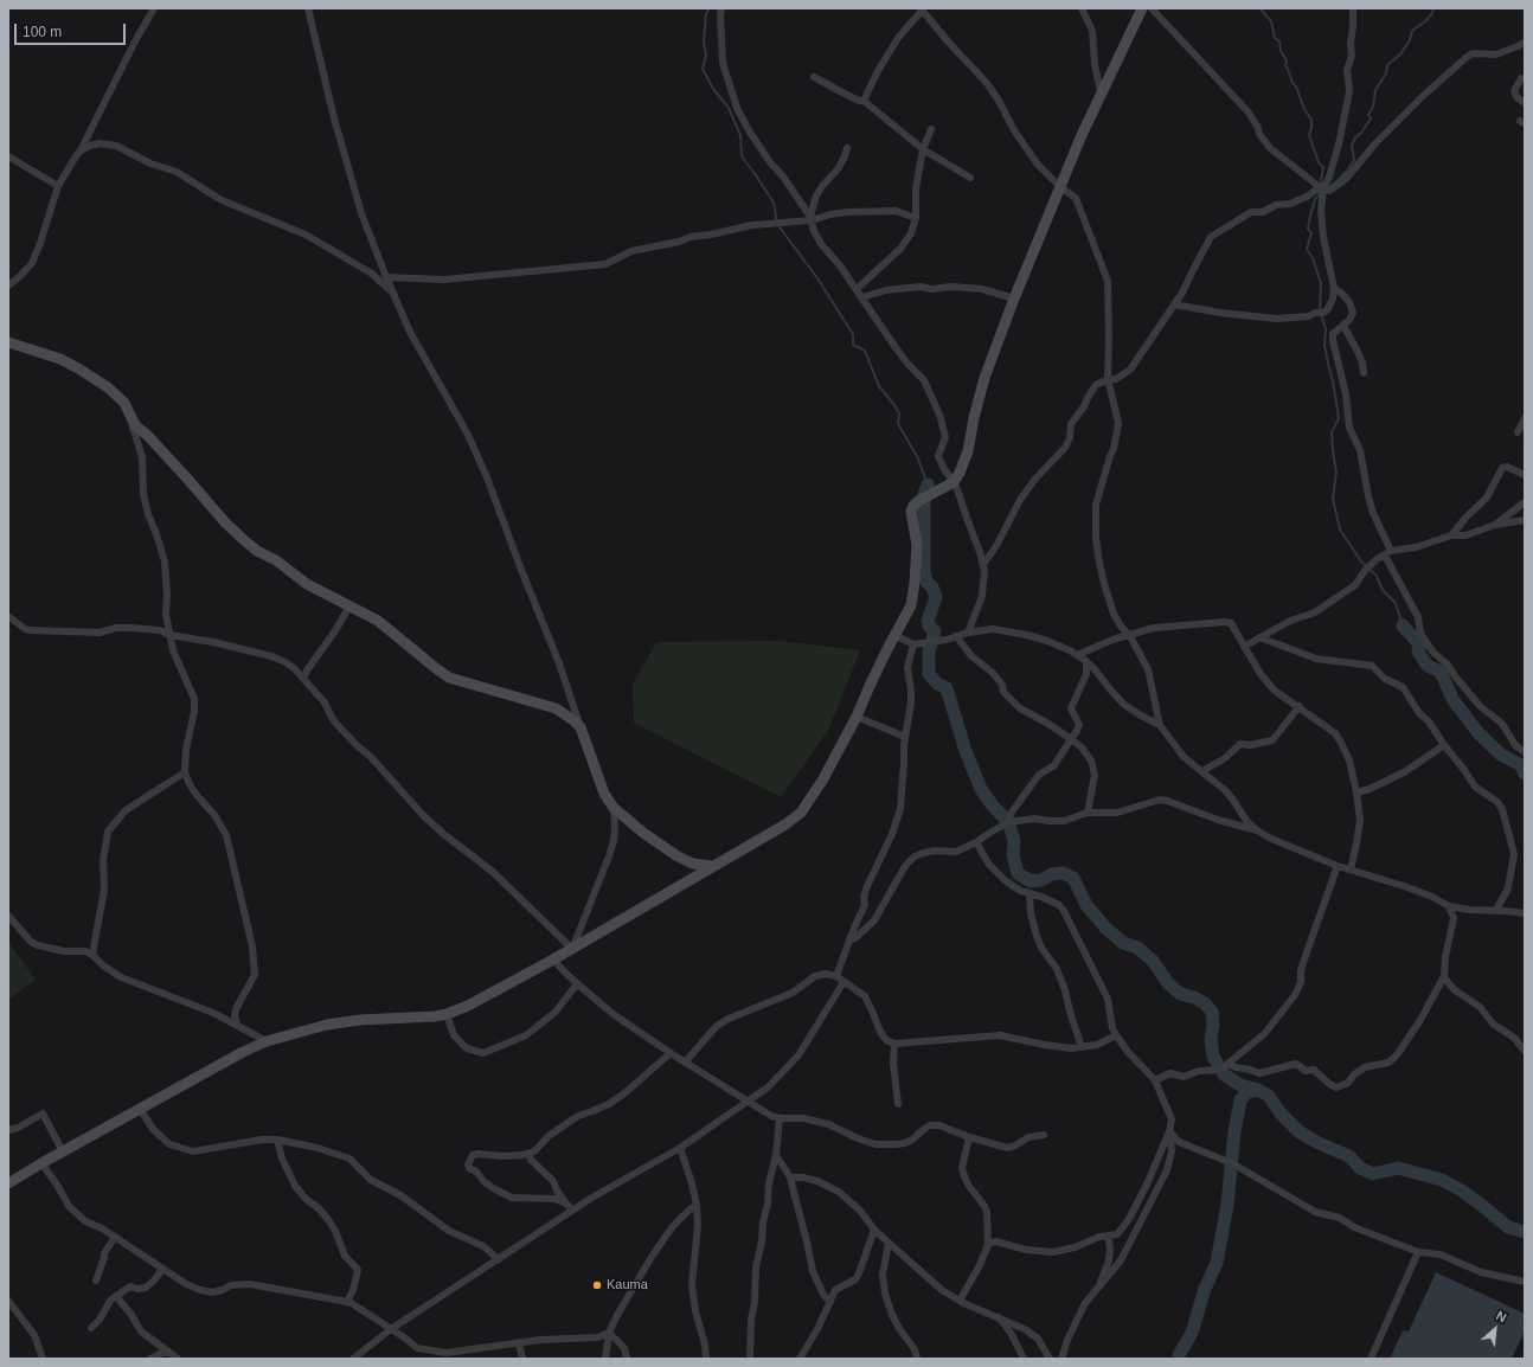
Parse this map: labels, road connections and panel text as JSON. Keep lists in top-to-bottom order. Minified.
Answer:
{"places":["Kauma"],"scale_bar":"100 m","north":"top right"}
